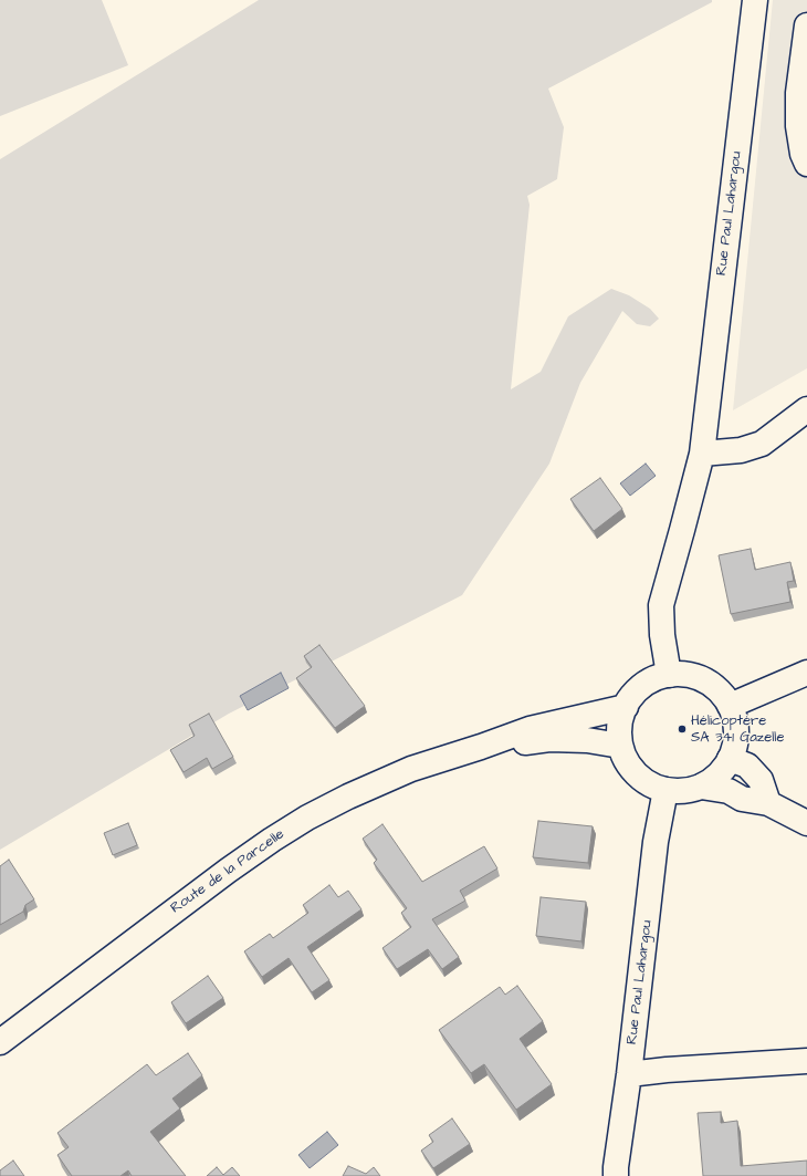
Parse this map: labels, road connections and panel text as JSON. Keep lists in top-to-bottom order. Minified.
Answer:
{"streets":{"main road":["Rue Paul Lahargou","Route de la Parcelle"]},"crossings":[["Rue Paul Lahargou","Route de la Parcelle"]],"places":["Hélicoptère SA 341 Gazelle"]}
